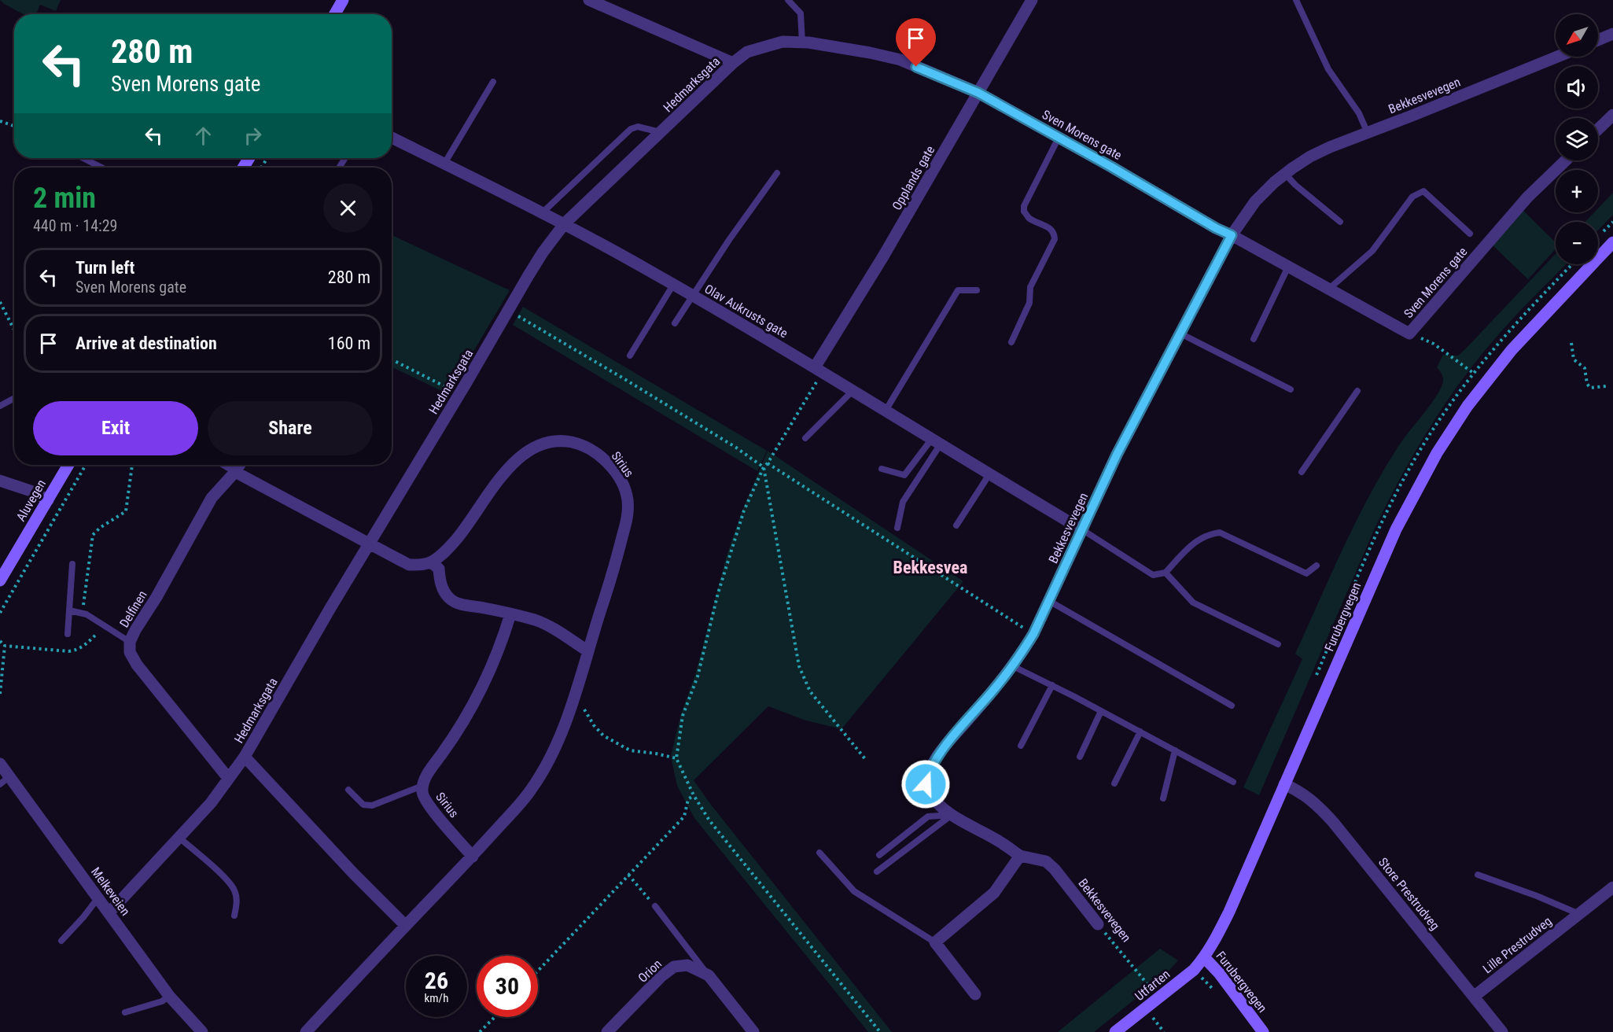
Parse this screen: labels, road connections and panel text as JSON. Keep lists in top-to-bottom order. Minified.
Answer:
{"streets":{"main road":["Aluvegen","Furubergvegen","Utfarten"],"street":["Hedmarksgata","Bekkesvevegen","Sven Morens gate","Opplands gate","Olav Aukrusts gate","Sirius","Delfinen","Melkeveien","Store Prestrudveg","Lille Prestrudveg","Orion"]},"crossings":[["Hedmarksgata","Sven Morens gate"],["Hedmarksgata","Olav Aukrusts gate"],["Hedmarksgata","Sirius"],["Hedmarksgata","Delfinen"],["Hedmarksgata","Melkeveien"],["Bekkesvevegen","Sven Morens gate"],["Bekkesvevegen","Olav Aukrusts gate"],["Bekkesvevegen","Utfarten"],["Sven Morens gate","Opplands gate"],["Opplands gate","Olav Aukrusts gate"],["Furubergvegen","Store Prestrudveg"],["Furubergvegen","Utfarten"],["Store Prestrudveg","Lille Prestrudveg"]],"districts":["Bekkesvea"],"north":"bottom left","page":{"map_buttons":["+","−"],"turn":["280 m","Sven Morens gate"],"heading":["2 min","440 m · 14:29"],"list":[{"name":"Turn left","note":"Sven Morens gate","value":"280 m"},{"name":"Arrive at destination","value":"160 m"}],"buttons":["Exit","Share"],"speed":"26 km/h","limit":"30"}}
